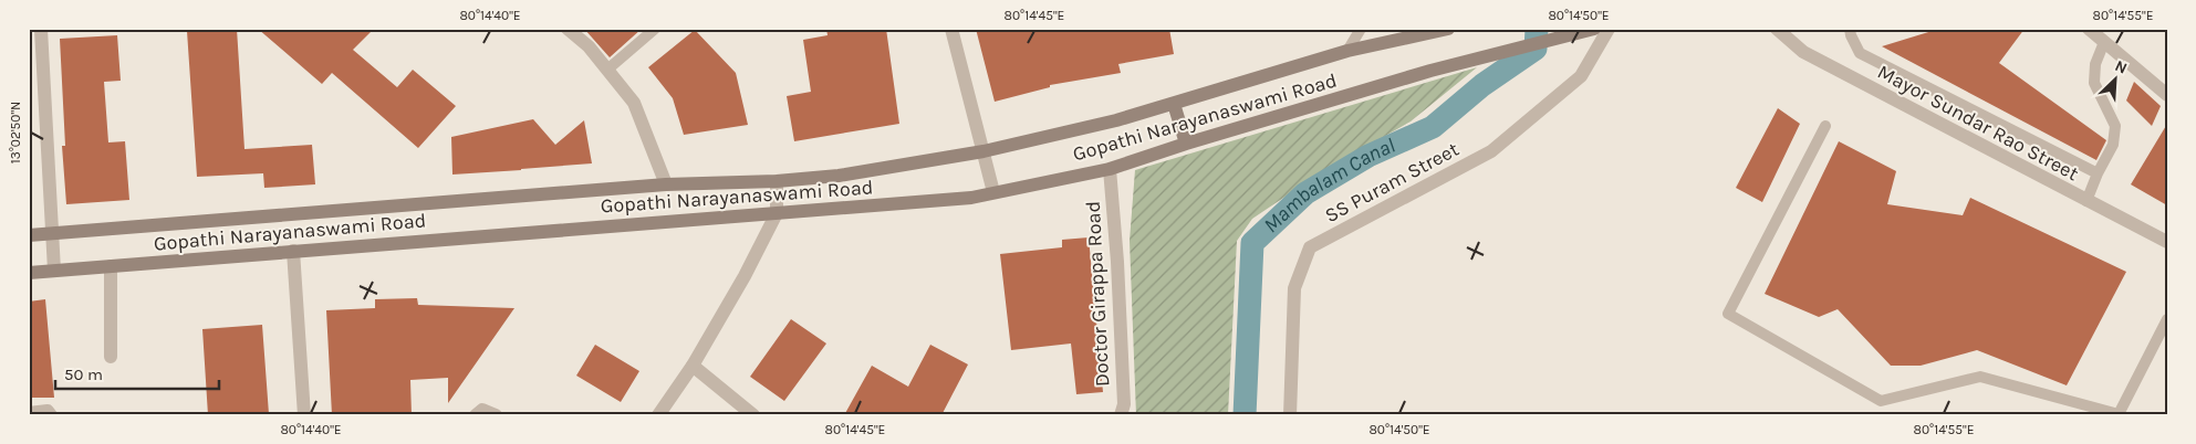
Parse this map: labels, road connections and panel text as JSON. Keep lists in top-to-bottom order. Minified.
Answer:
{"streets":{"main road":["Gopathi Narayanaswami Road"],"street":["Mayor Sundar Rao Street","SS Puram Street","Doctor Girappa Road"]},"crossings":[["Gopathi Narayanaswami Road","Doctor Girappa Road"]],"water":["Mambalam Canal"],"scale_bar":"50 m","north":"top right","coordinates":["80°14'40\"E","80°14'45\"E","80°14'50\"E","80°14'55\"E","13°02'50\"N"]}
